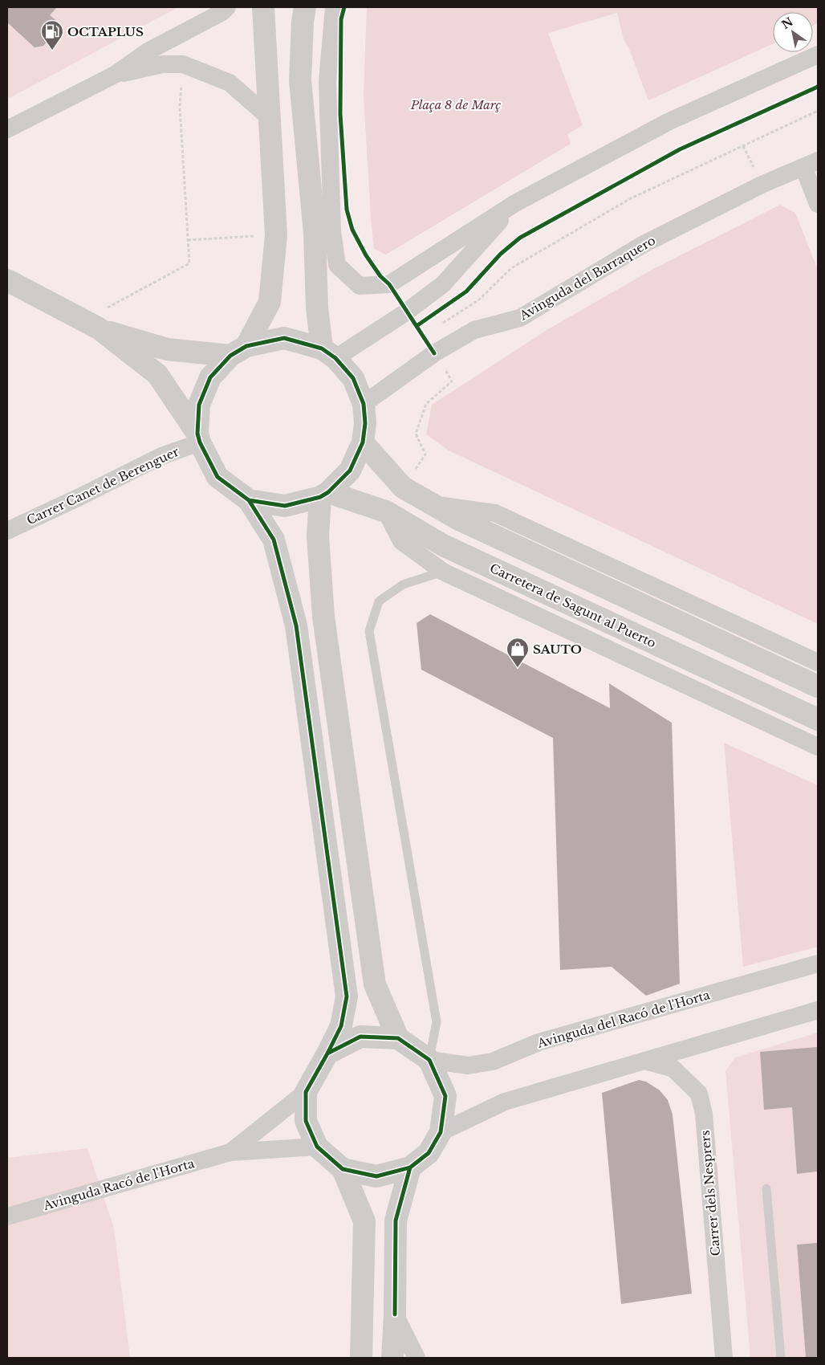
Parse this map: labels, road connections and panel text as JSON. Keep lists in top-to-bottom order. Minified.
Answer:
{"streets":{"street":["Avinguda del Barraquero","Carrer Canet de Berenguer","Carretera de Sagunt al Puerto","Avinguda del Racó de l'Horta","Avinguda Racó de l'Horta","Carrer dels Nesprers"]},"crossings":[["Avinguda del Racó de l'Horta","Avinguda Racó de l'Horta"]],"parks":["Plaça 8 de Març"],"places":{"fuel station":["OCTAPLUS"],"shop":["SAUTO"]},"north":"top left"}
